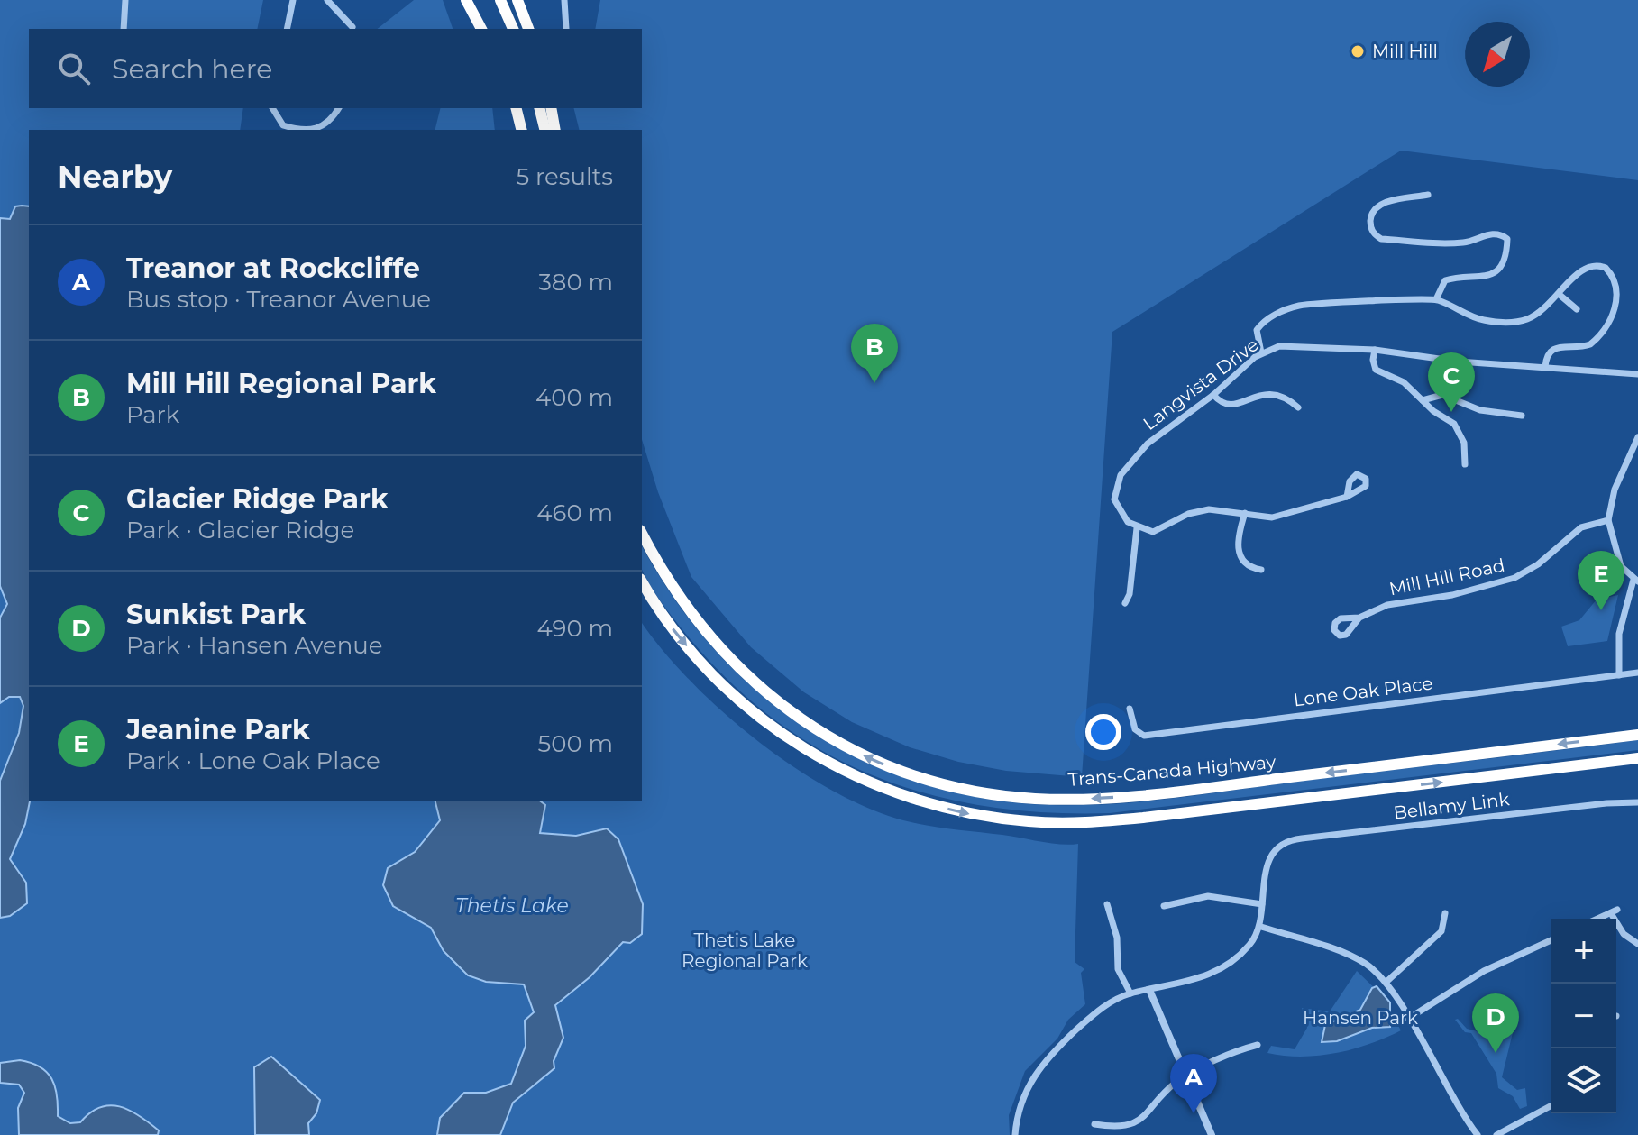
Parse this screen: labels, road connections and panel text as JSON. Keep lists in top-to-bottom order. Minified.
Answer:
{"streets":{"highway":["Trans-Canada Highway"],"street":["Langvista Drive","Mill Hill Road","Lone Oak Place","Bellamy Link"]},"water":["Thetis Lake"],"parks":["Thetis Lake Regional Park","Hansen Park"],"places":["Mill Hill"],"north":"bottom left","page":{"search":"Search here","heading":["Nearby","5 results"],"list":[{"mark":"A","name":"Treanor at Rockcliffe","note":"Bus stop · Treanor Avenue","value":"380 m"},{"mark":"B","name":"Mill Hill Regional Park","note":"Park","value":"400 m"},{"mark":"C","name":"Glacier Ridge Park","note":"Park · Glacier Ridge","value":"460 m"},{"mark":"D","name":"Sunkist Park","note":"Park · Hansen Avenue","value":"490 m"},{"mark":"E","name":"Jeanine Park","note":"Park · Lone Oak Place","value":"500 m"}],"pins":["B","C","E","D","A"],"map_buttons":["+","−"]}}
